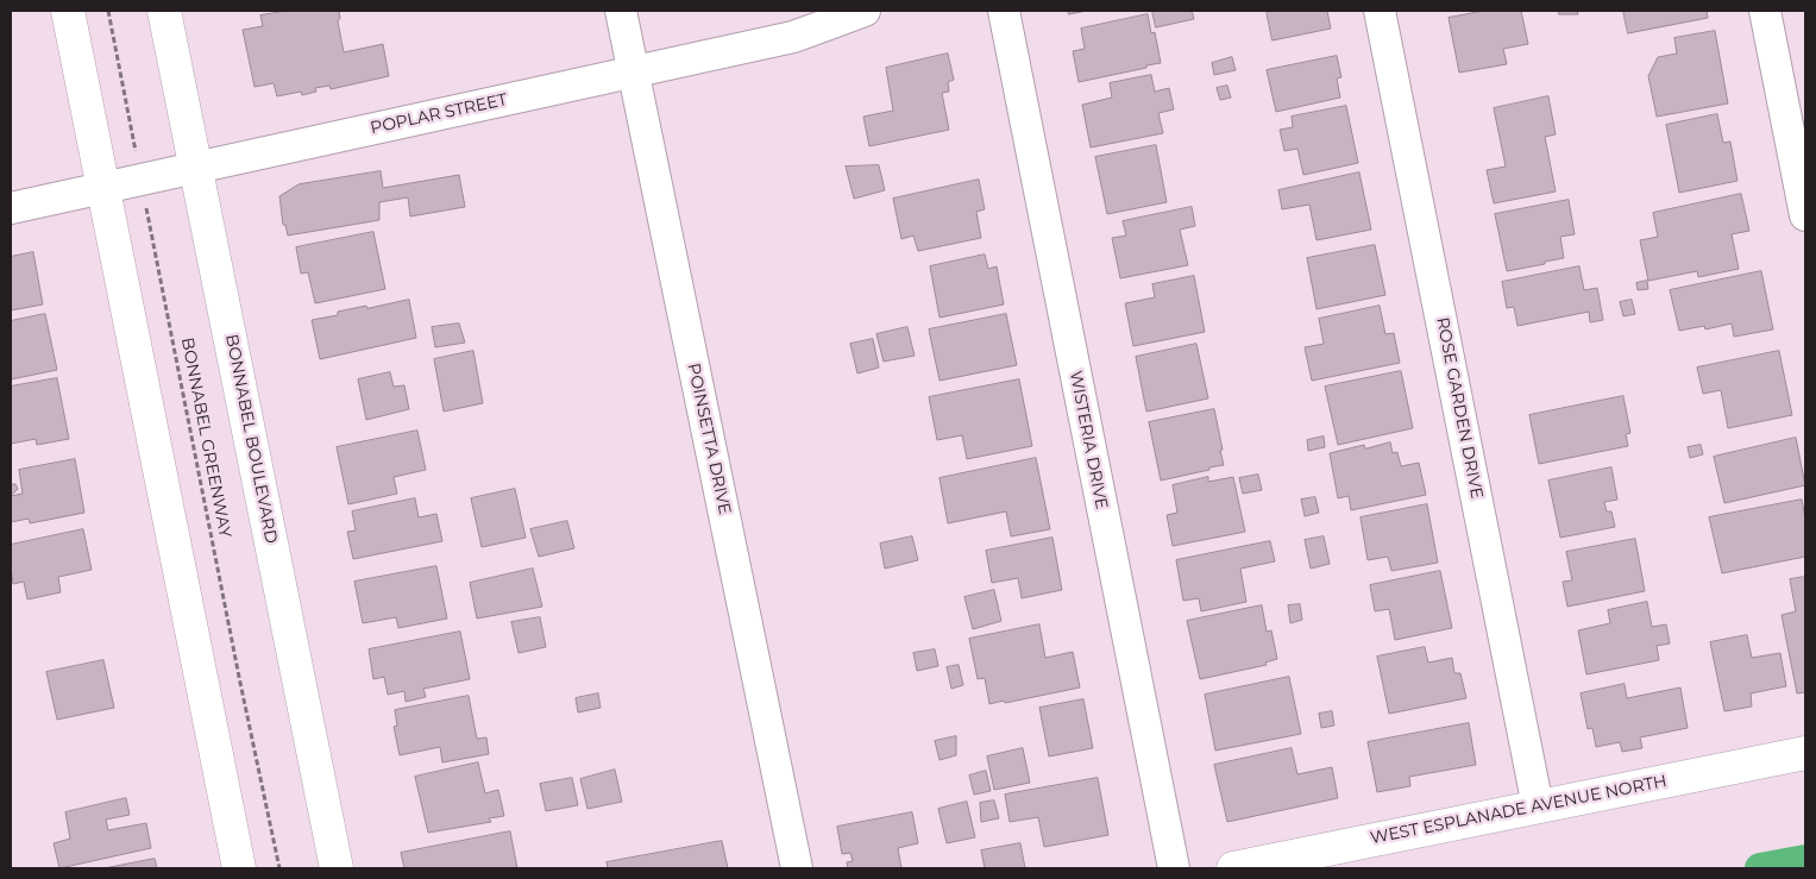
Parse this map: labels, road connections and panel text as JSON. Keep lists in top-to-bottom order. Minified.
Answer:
{"streets":{"street":["POPLAR STREET","ROSE GARDEN DRIVE","BONNABEL BOULEVARD","POINSETTA DRIVE","WISTERIA DRIVE","WEST ESPLANADE AVENUE NORTH"],"path":["BONNABEL GREENWAY"]},"crossings":[["POPLAR STREET","BONNABEL GREENWAY"],["POPLAR STREET","BONNABEL BOULEVARD"],["POPLAR STREET","POINSETTA DRIVE"],["ROSE GARDEN DRIVE","WEST ESPLANADE AVENUE NORTH"]]}
